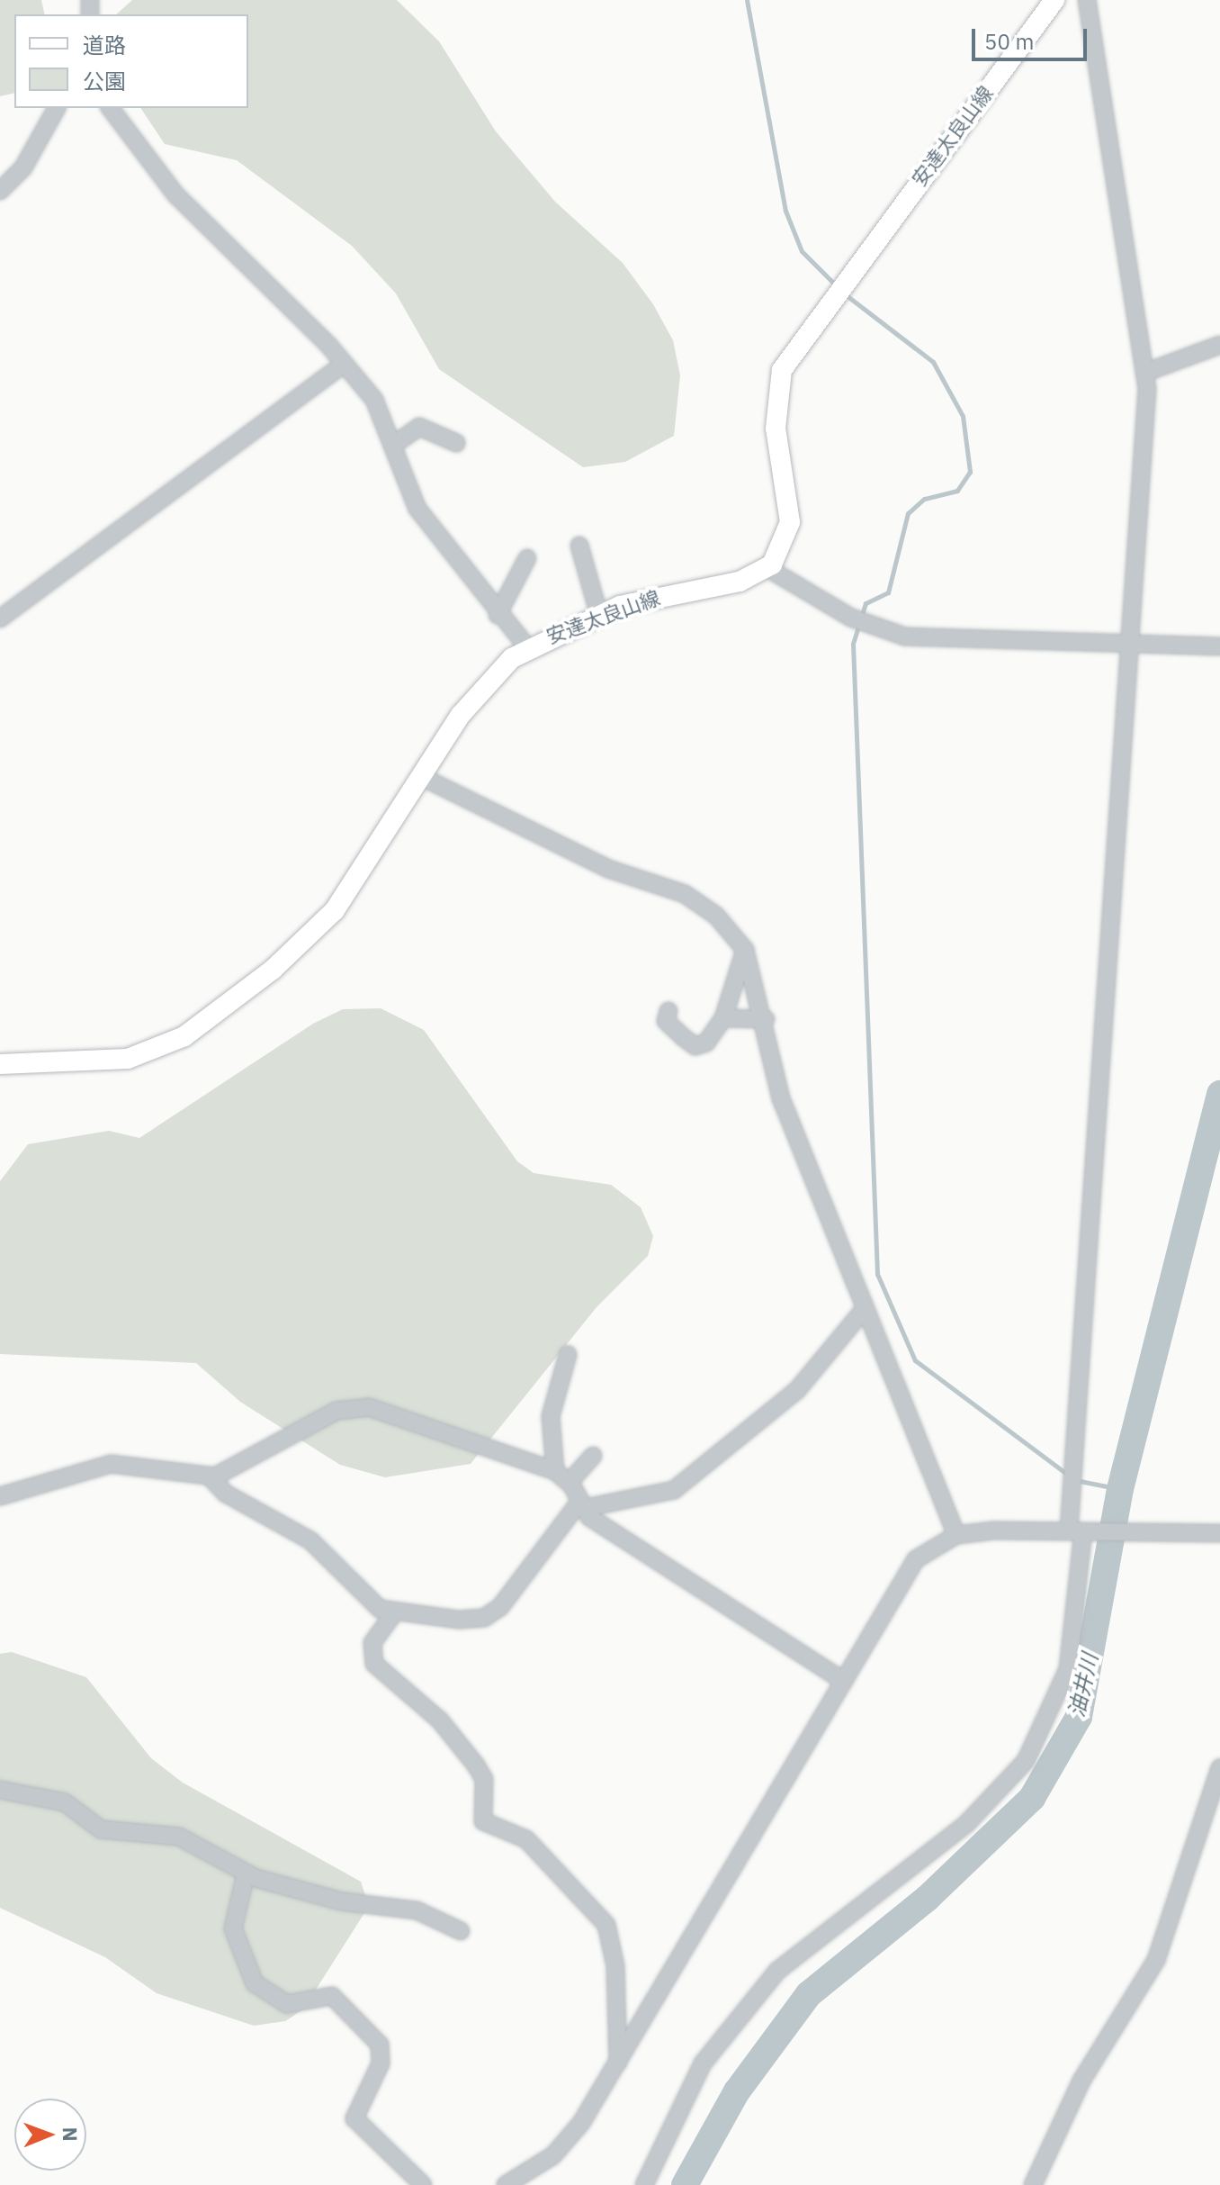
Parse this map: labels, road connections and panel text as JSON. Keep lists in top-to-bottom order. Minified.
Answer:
{"streets":{"main road":["安達太良山線"]},"water":["油井川"],"legend":["道路","公園"],"scale_bar":"50 m","north":"right"}
